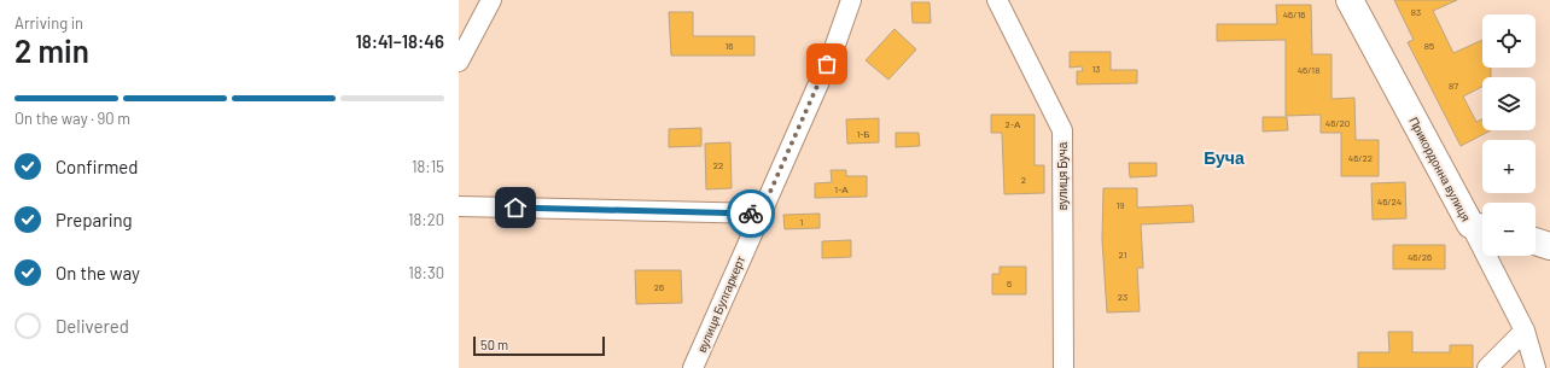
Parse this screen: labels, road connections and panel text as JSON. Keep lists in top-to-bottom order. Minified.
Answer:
{"streets":{"main road":["Прикордонна вулиця"],"street":["вулиця Буча","вулиця Булгаркерт"]},"districts":["Буча"],"house_numbers":["83","46/16","16","85","13","46/18","87","46/20","2-А","1-Б","46/22","22","2","1-А","46/24","19","1","21","46/26","6","26","23"],"scale_bar":"50 m","page":{"heading":["2 min","Arriving in","18:41–18:46"],"map_buttons":["+","−"],"bar":"On the way · 90 m","list":[["Confirmed","18:15"],["Preparing","18:20"],["On the way","18:30"],"Delivered"],"scale":"50 m"}}
